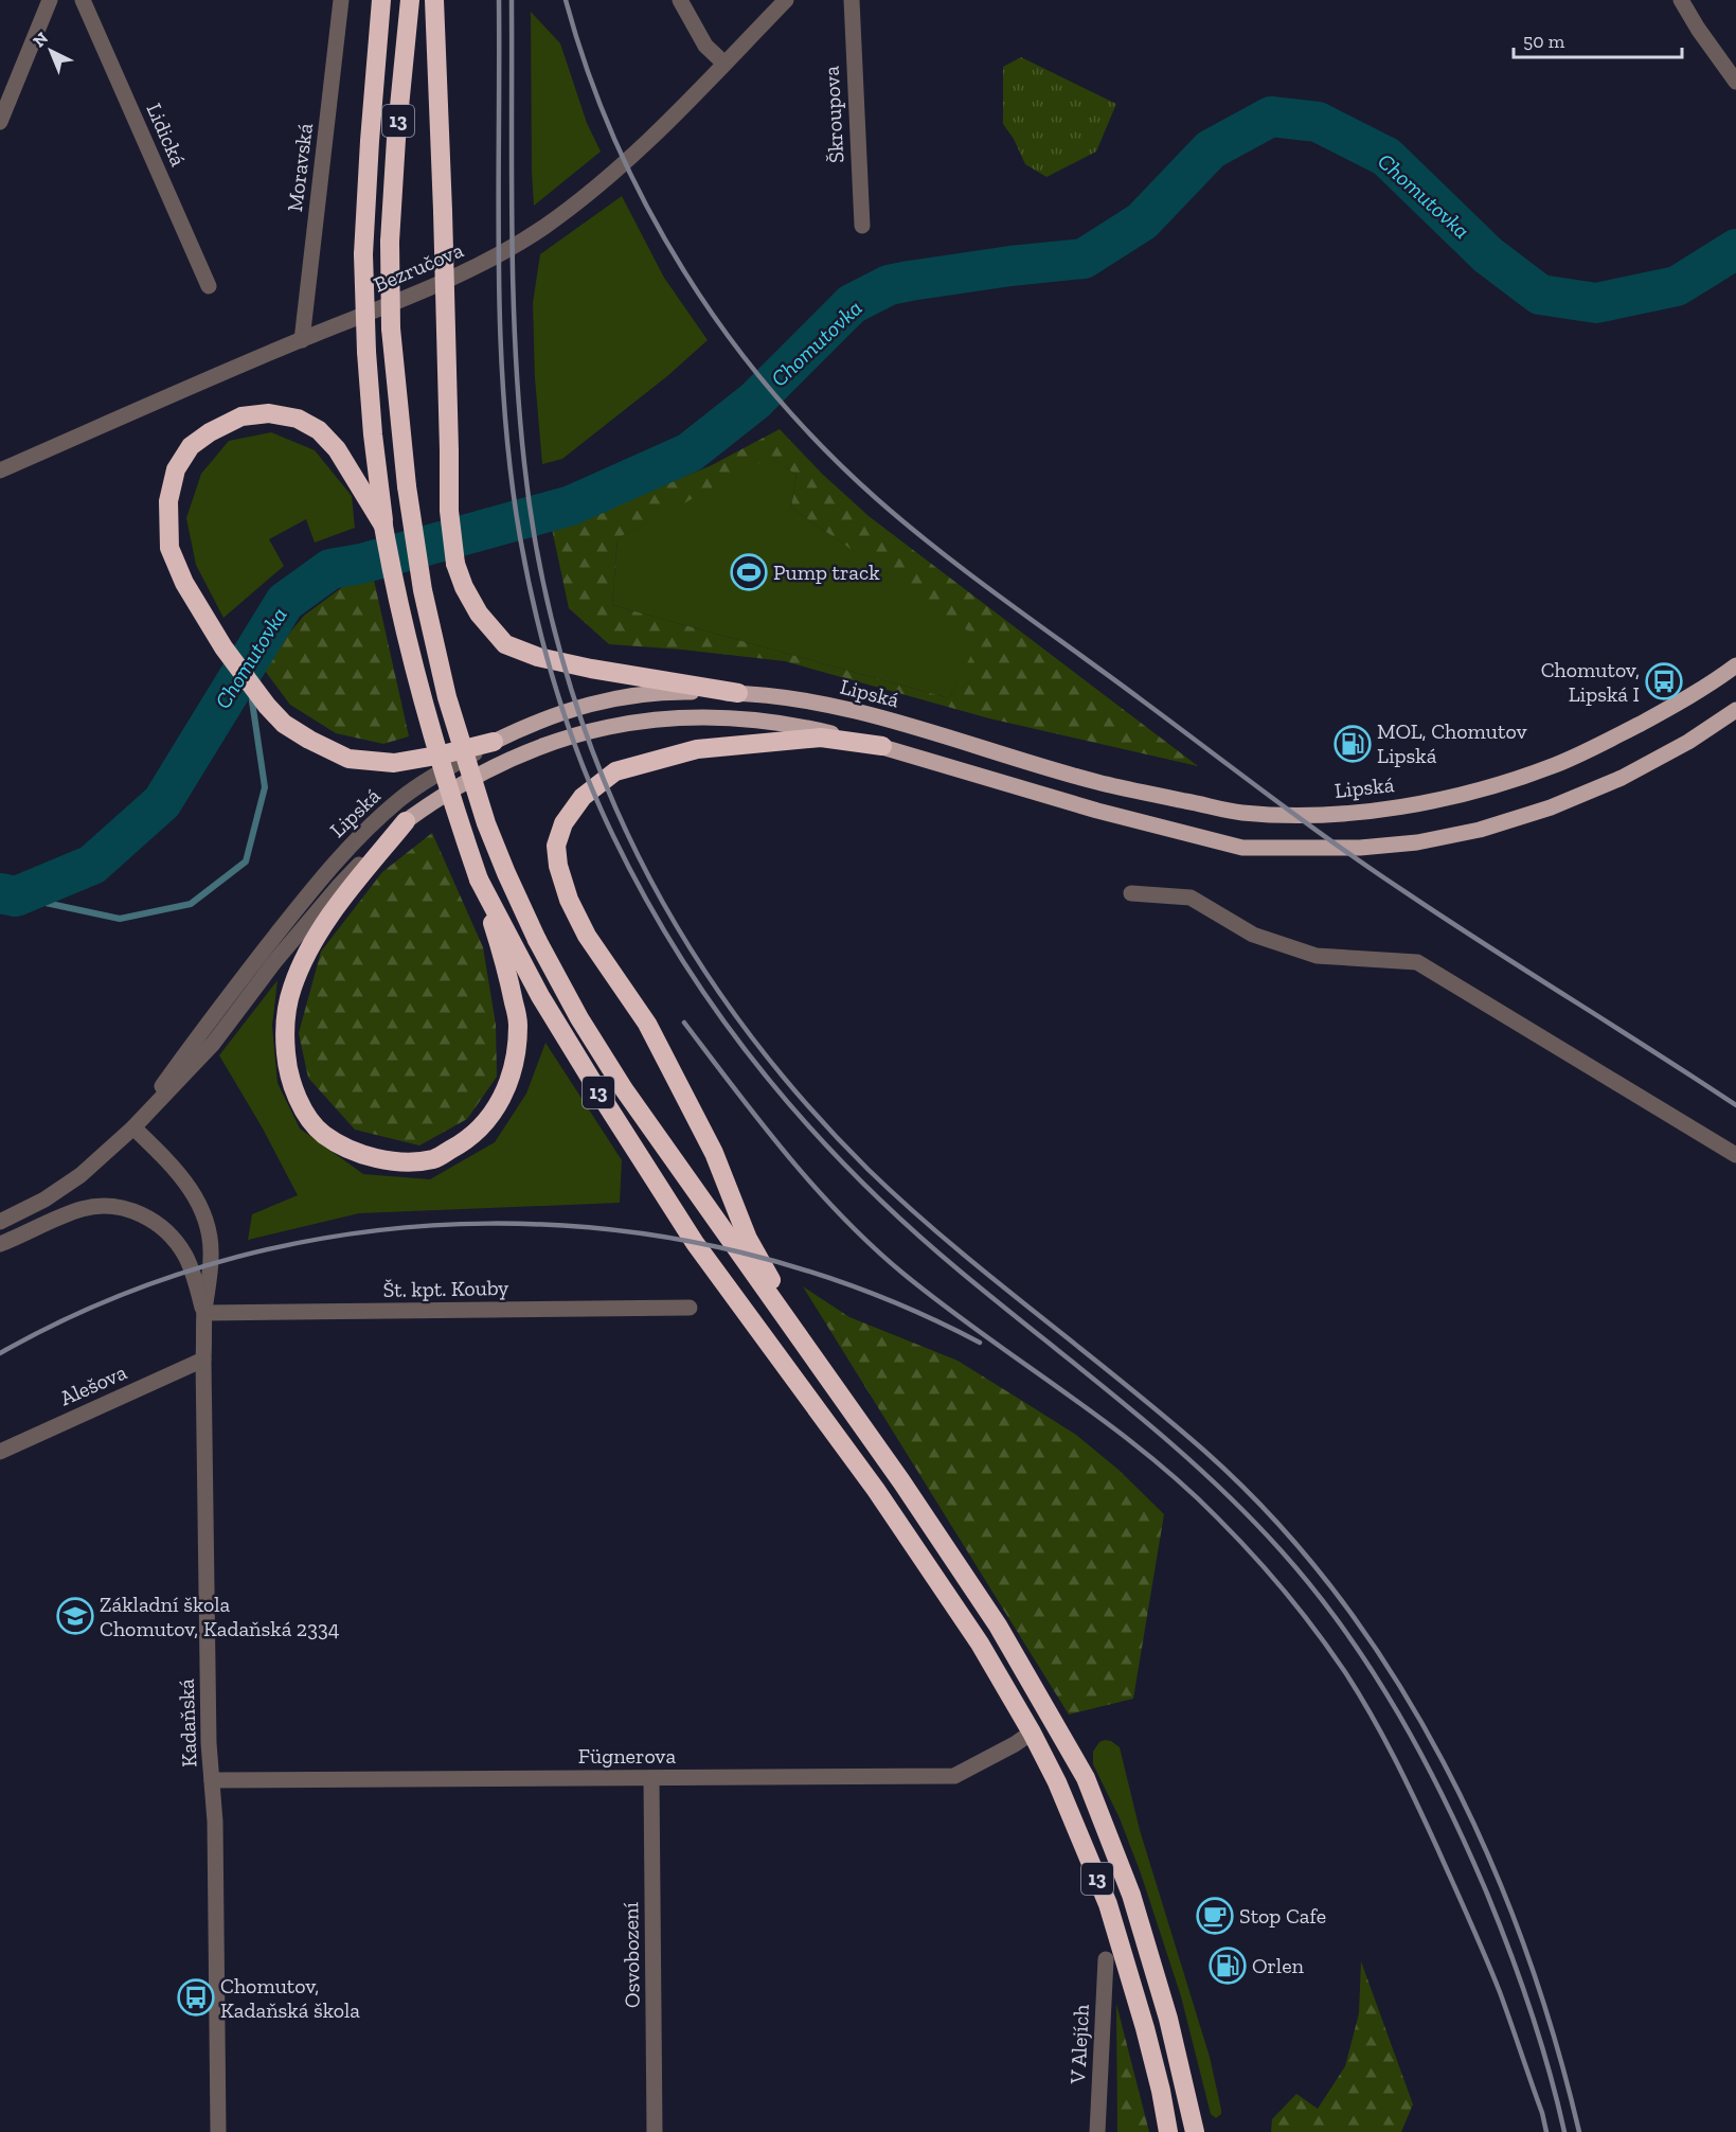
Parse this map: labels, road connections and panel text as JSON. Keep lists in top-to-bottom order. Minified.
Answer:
{"streets":{"highway":["13"],"main road":["Lipská"],"street":["Škroupova","Lidická","Moravská","Bezručova","Št. kpt. Kouby","Alešova","Kadaňská","Fügnerova","Osvobození","V Alejích"]},"crossings":[["13","Fügnerova"],["Moravská","Bezručova"],["Lipská","Kadaňská"],["Št. kpt. Kouby","Kadaňská"],["Alešova","Kadaňská"],["Kadaňská","Fügnerova"],["Fügnerova","Osvobození"]],"water":["Chomutovka"],"places":{"sports":["Pump track"],"bus stop":["Chomutov, Lipská I","Chomutov, Kadaňská škola"],"fuel station":["MOL, Chomutov Lipská","Orlen"],"school or university":["Základní škola Chomutov, Kadaňská 2334"],"cafe":["Stop Cafe"]},"scale_bar":"50 m","north":"top left"}
